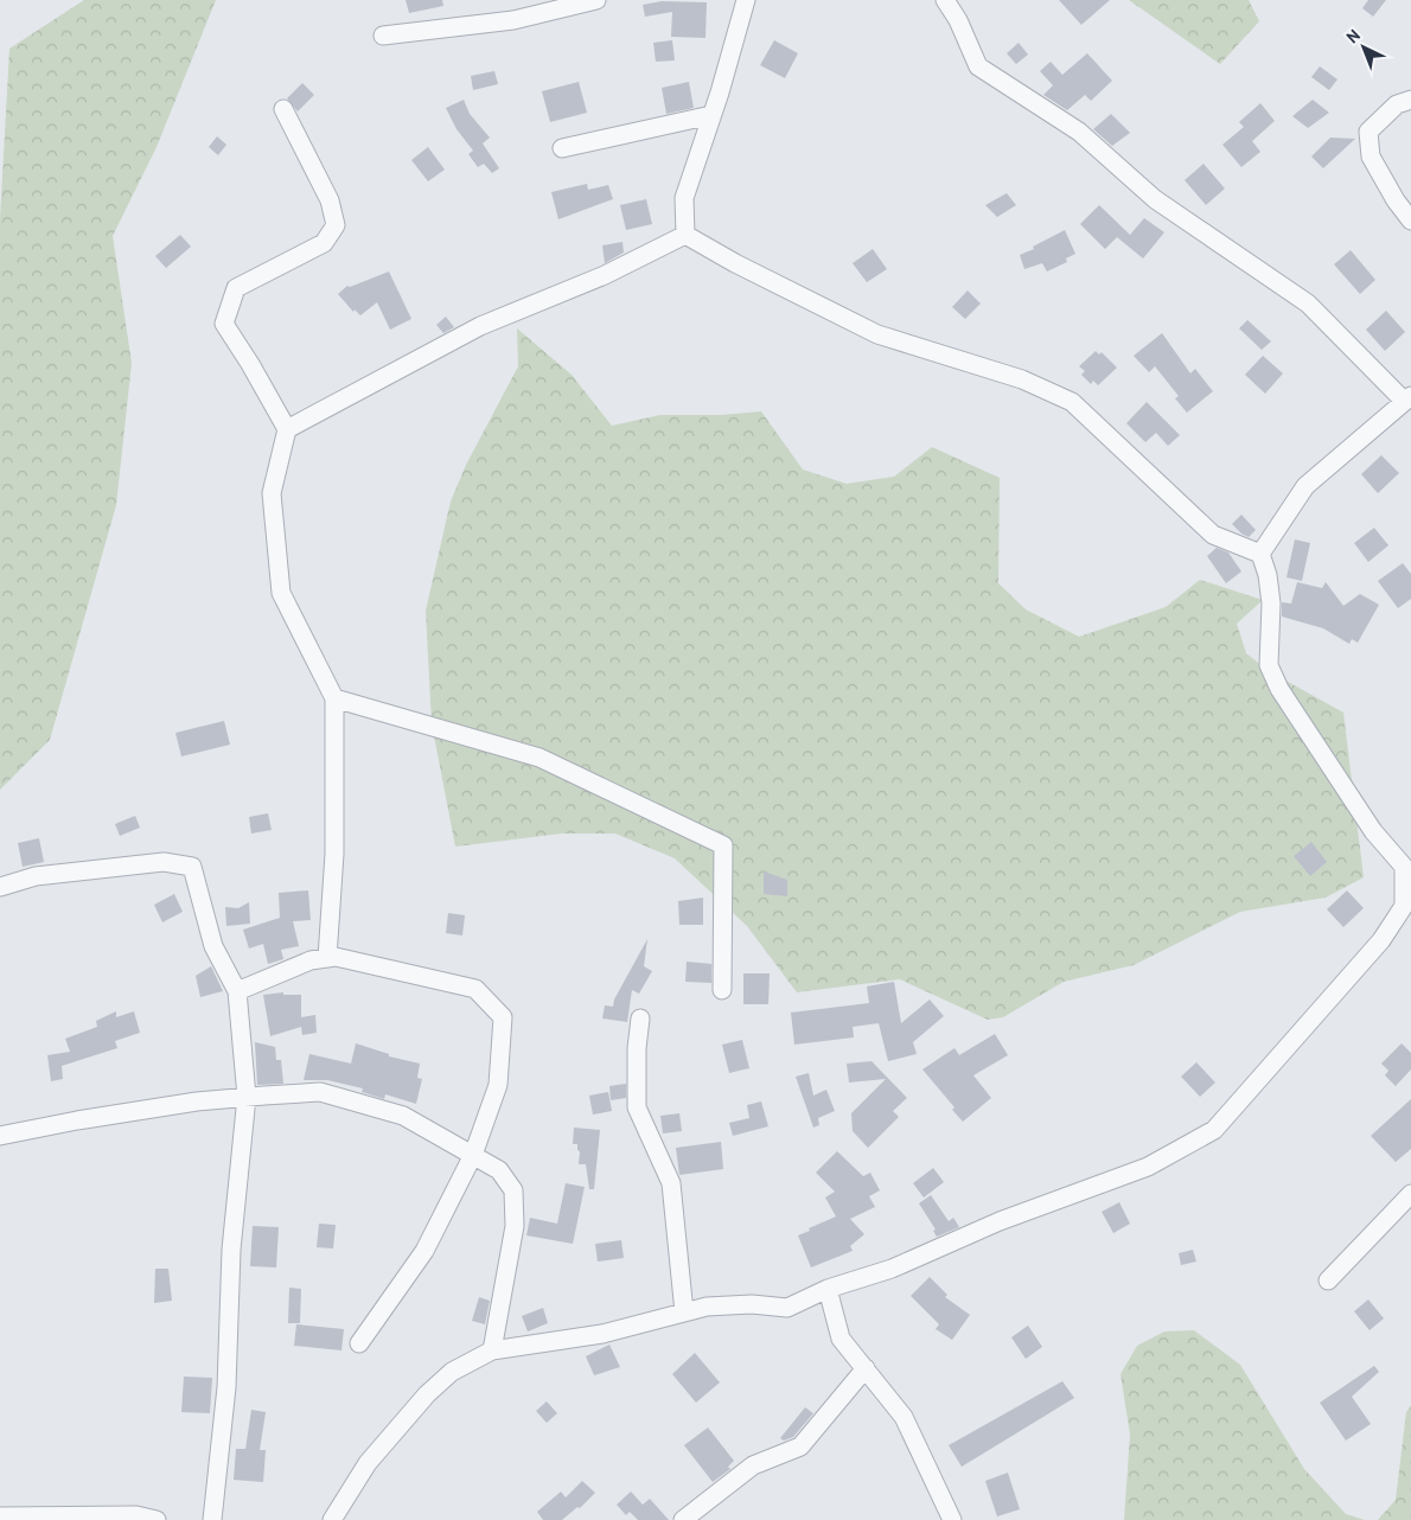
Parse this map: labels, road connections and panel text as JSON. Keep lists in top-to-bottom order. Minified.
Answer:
{"north":"top left"}
